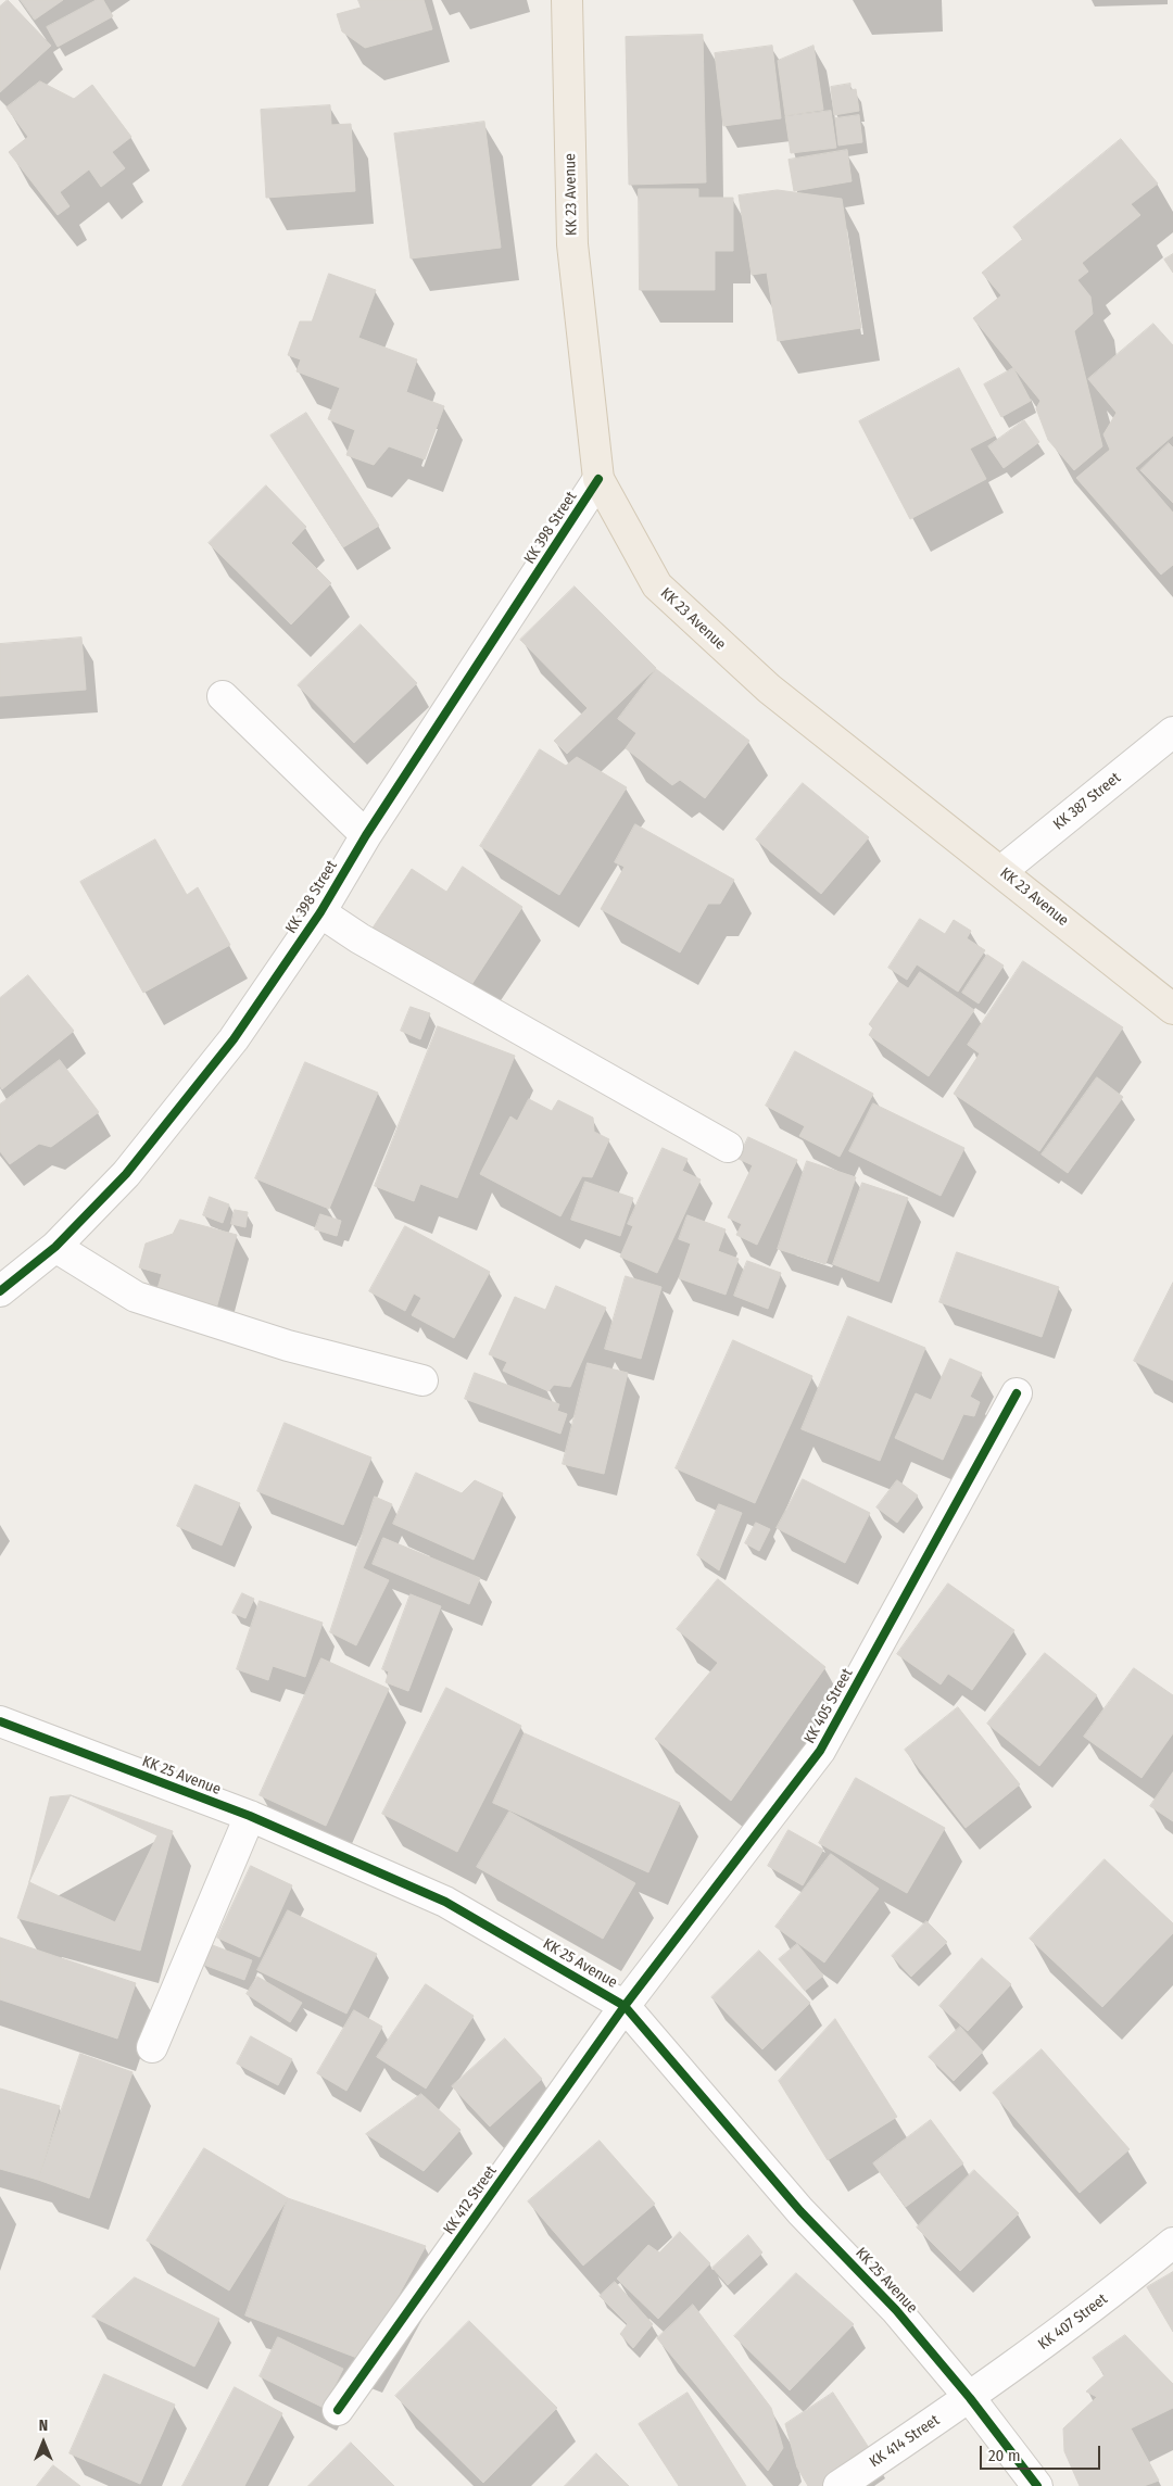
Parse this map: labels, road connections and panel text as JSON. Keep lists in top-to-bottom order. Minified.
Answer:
{"streets":{"main road":["KK 23 Avenue"],"street":["KK 398 Street","KK 387 Street","KK 405 Street","KK 25 Avenue","KK 412 Street","KK 407 Street","KK 414 Street"]},"crossings":[["KK 23 Avenue","KK 398 Street"],["KK 23 Avenue","KK 387 Street"],["KK 405 Street","KK 25 Avenue"],["KK 405 Street","KK 412 Street"],["KK 25 Avenue","KK 412 Street"],["KK 25 Avenue","KK 407 Street"],["KK 25 Avenue","KK 414 Street"],["KK 407 Street","KK 414 Street"]],"scale_bar":"20 m","north":"top"}
